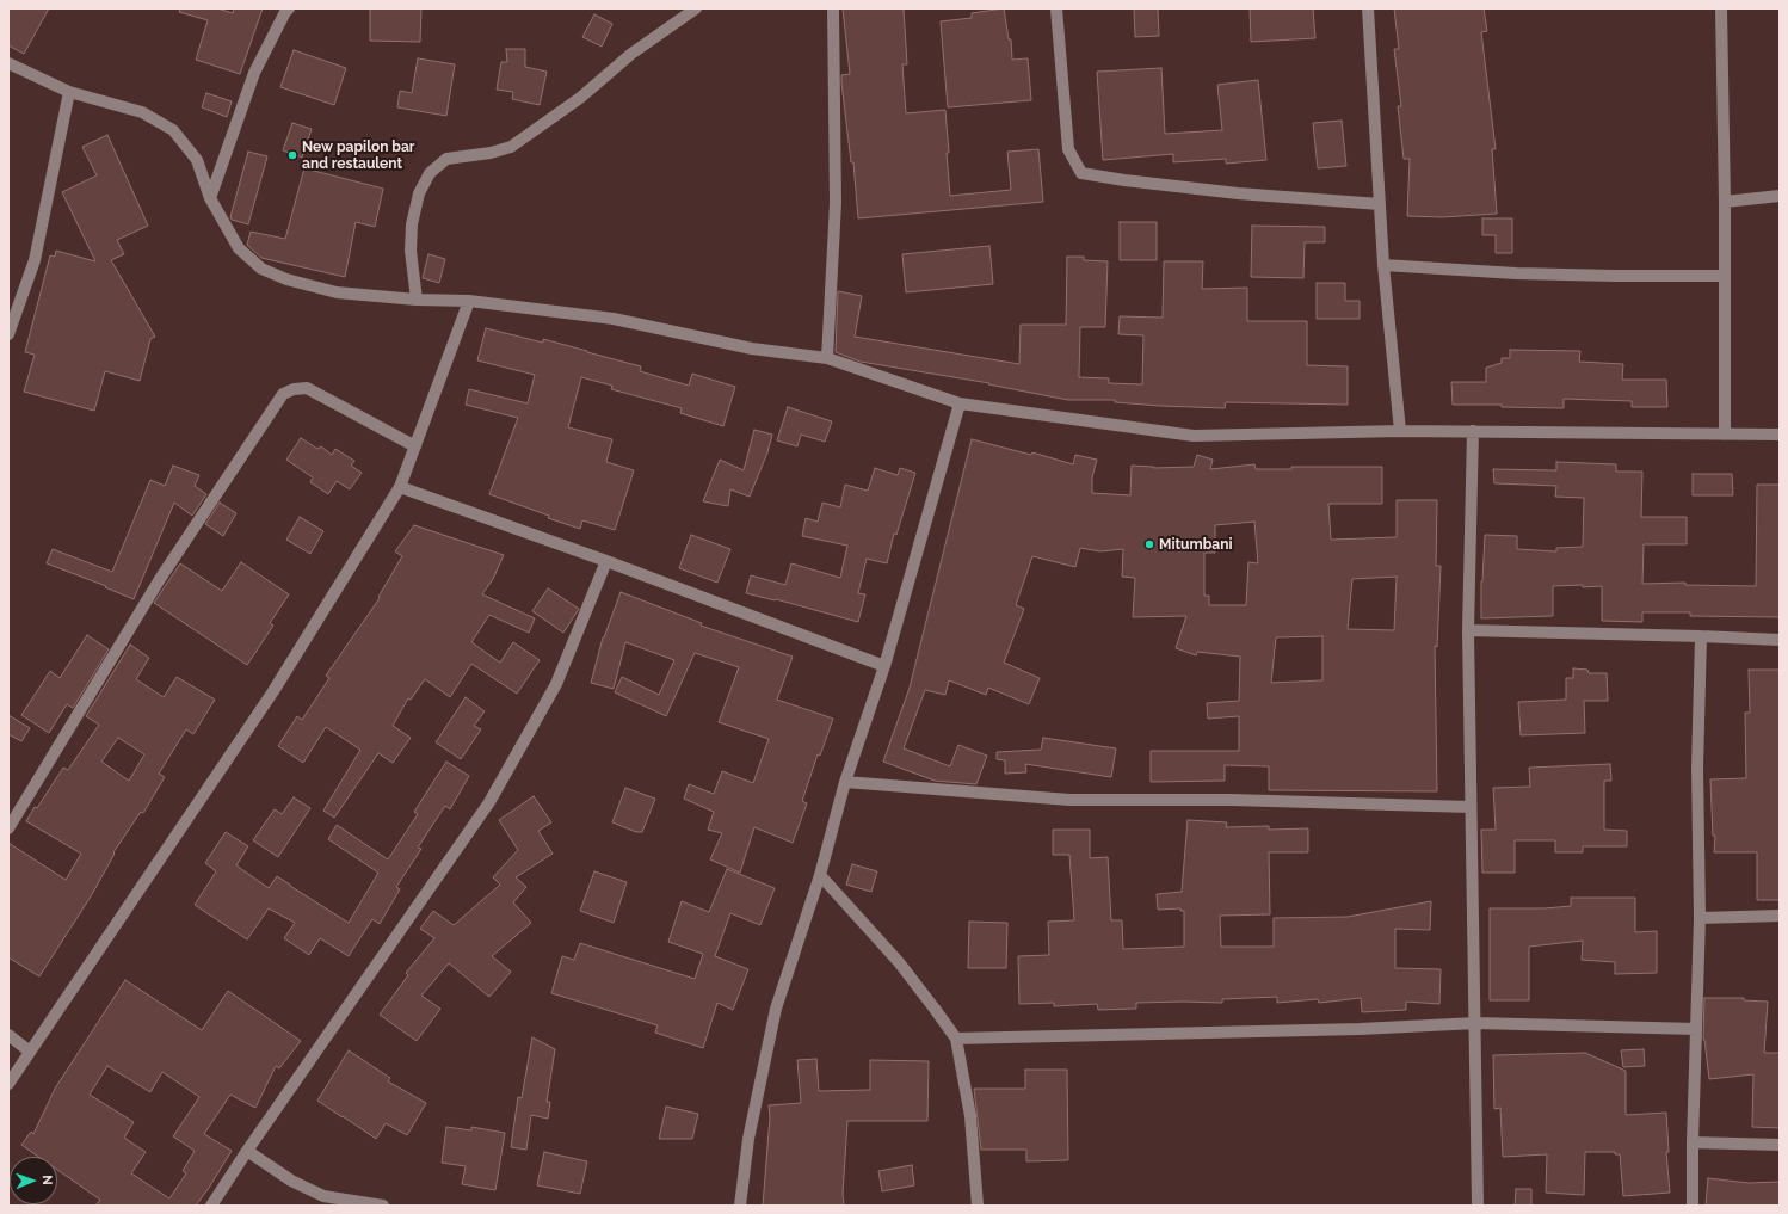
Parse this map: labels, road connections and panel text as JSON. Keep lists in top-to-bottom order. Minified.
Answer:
{"places":["New papilon bar and restaulent","Mitumbani"],"north":"right"}
